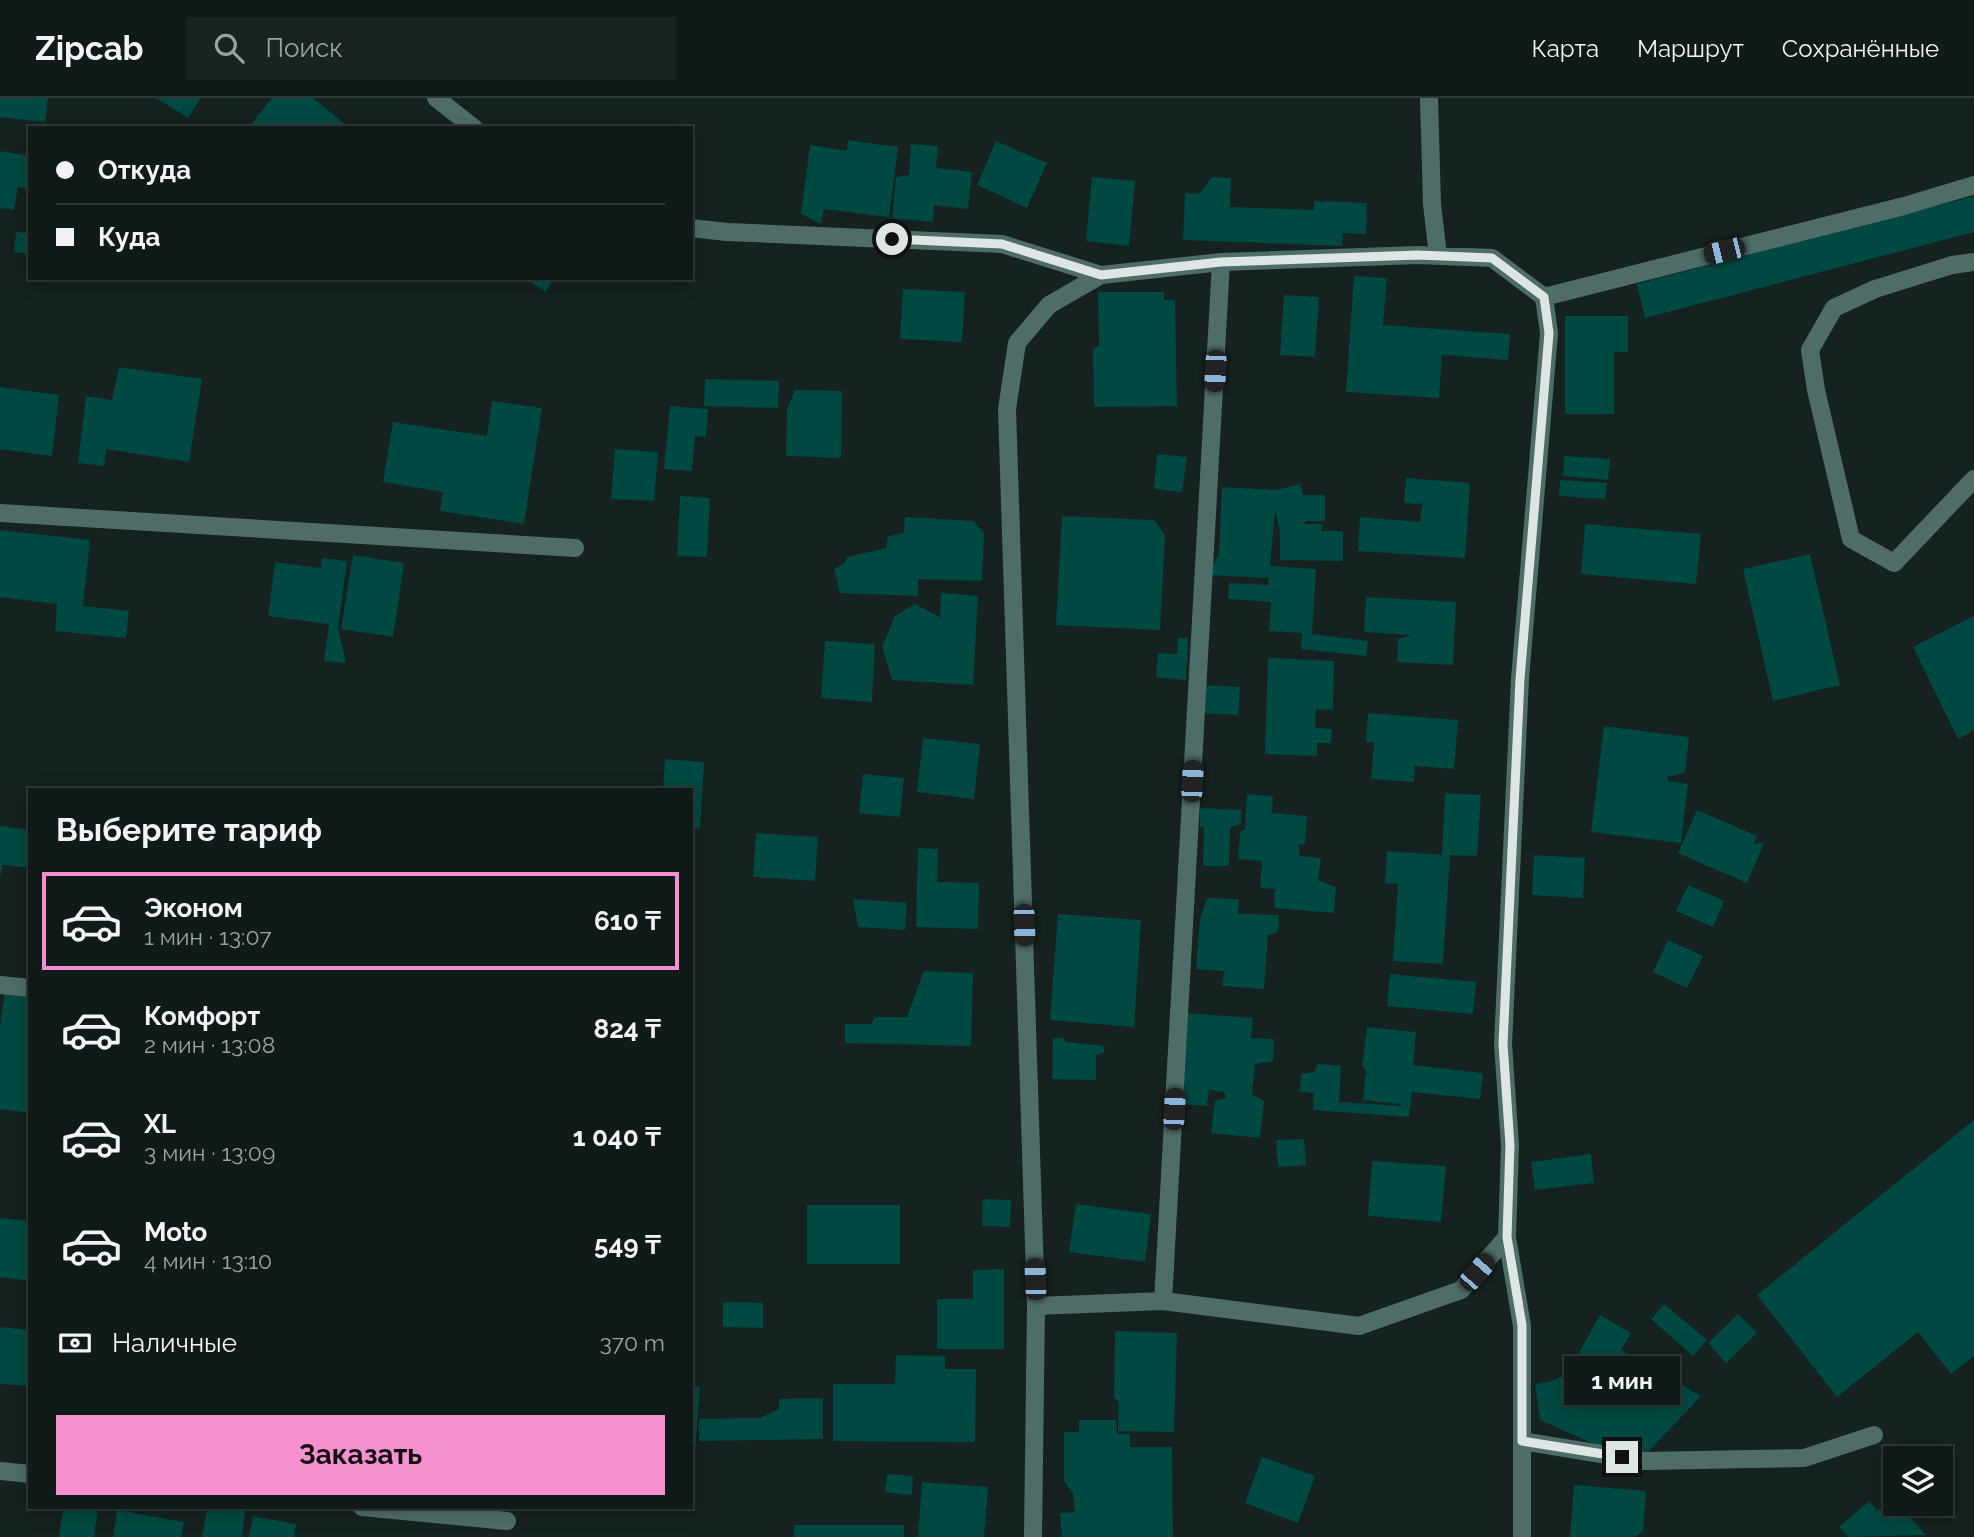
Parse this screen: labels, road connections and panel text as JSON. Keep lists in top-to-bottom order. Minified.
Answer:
{"page":{"header":"Zipcab","search":"Поиск","nav":["Карта","Маршрут","Сохранённые"],"banner":["Откуда","Куда"],"heading":"Выберите тариф","list":[{"name":"Эконом","note":"1 мин · 13:07","value":"610 ₸"},{"name":"Комфорт","note":"2 мин · 13:08","value":"824 ₸"},{"name":"XL","note":"3 мин · 13:09","value":"1 040 ₸"},{"name":"Moto","note":"4 мин · 13:10","value":"549 ₸"}],"pay":["Наличные","370 m"],"bubble":"1 мин","buttons":"Заказать"}}
